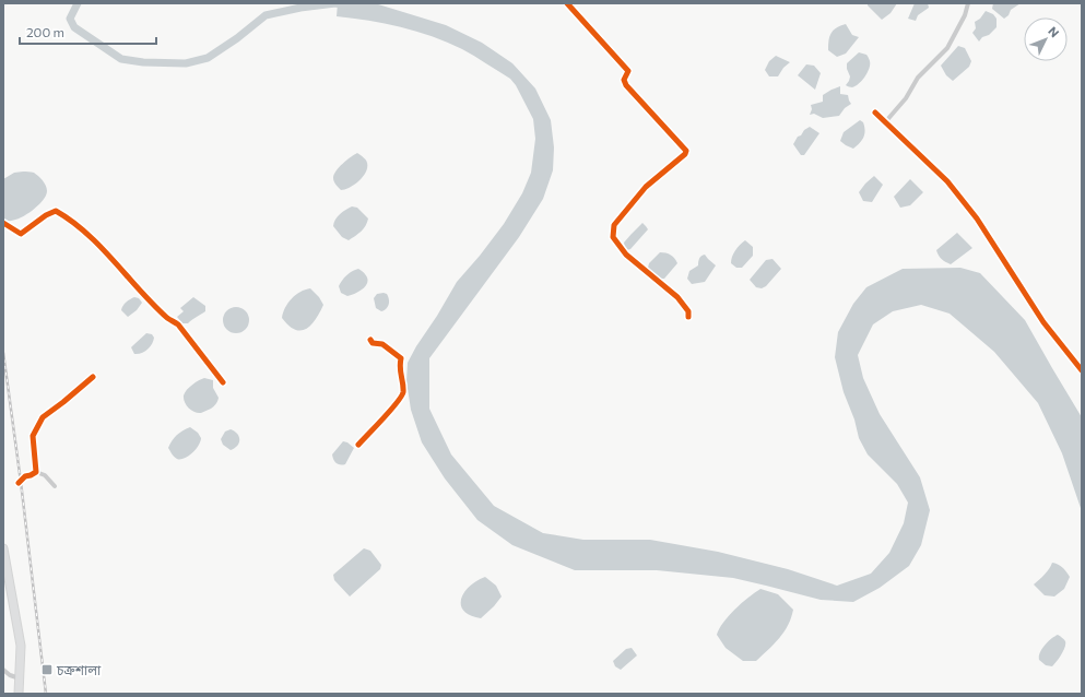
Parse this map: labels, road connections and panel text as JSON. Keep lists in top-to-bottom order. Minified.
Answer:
{"places":{"transit":["চক্রশালা"]},"scale_bar":"200 m","north":"top right"}
